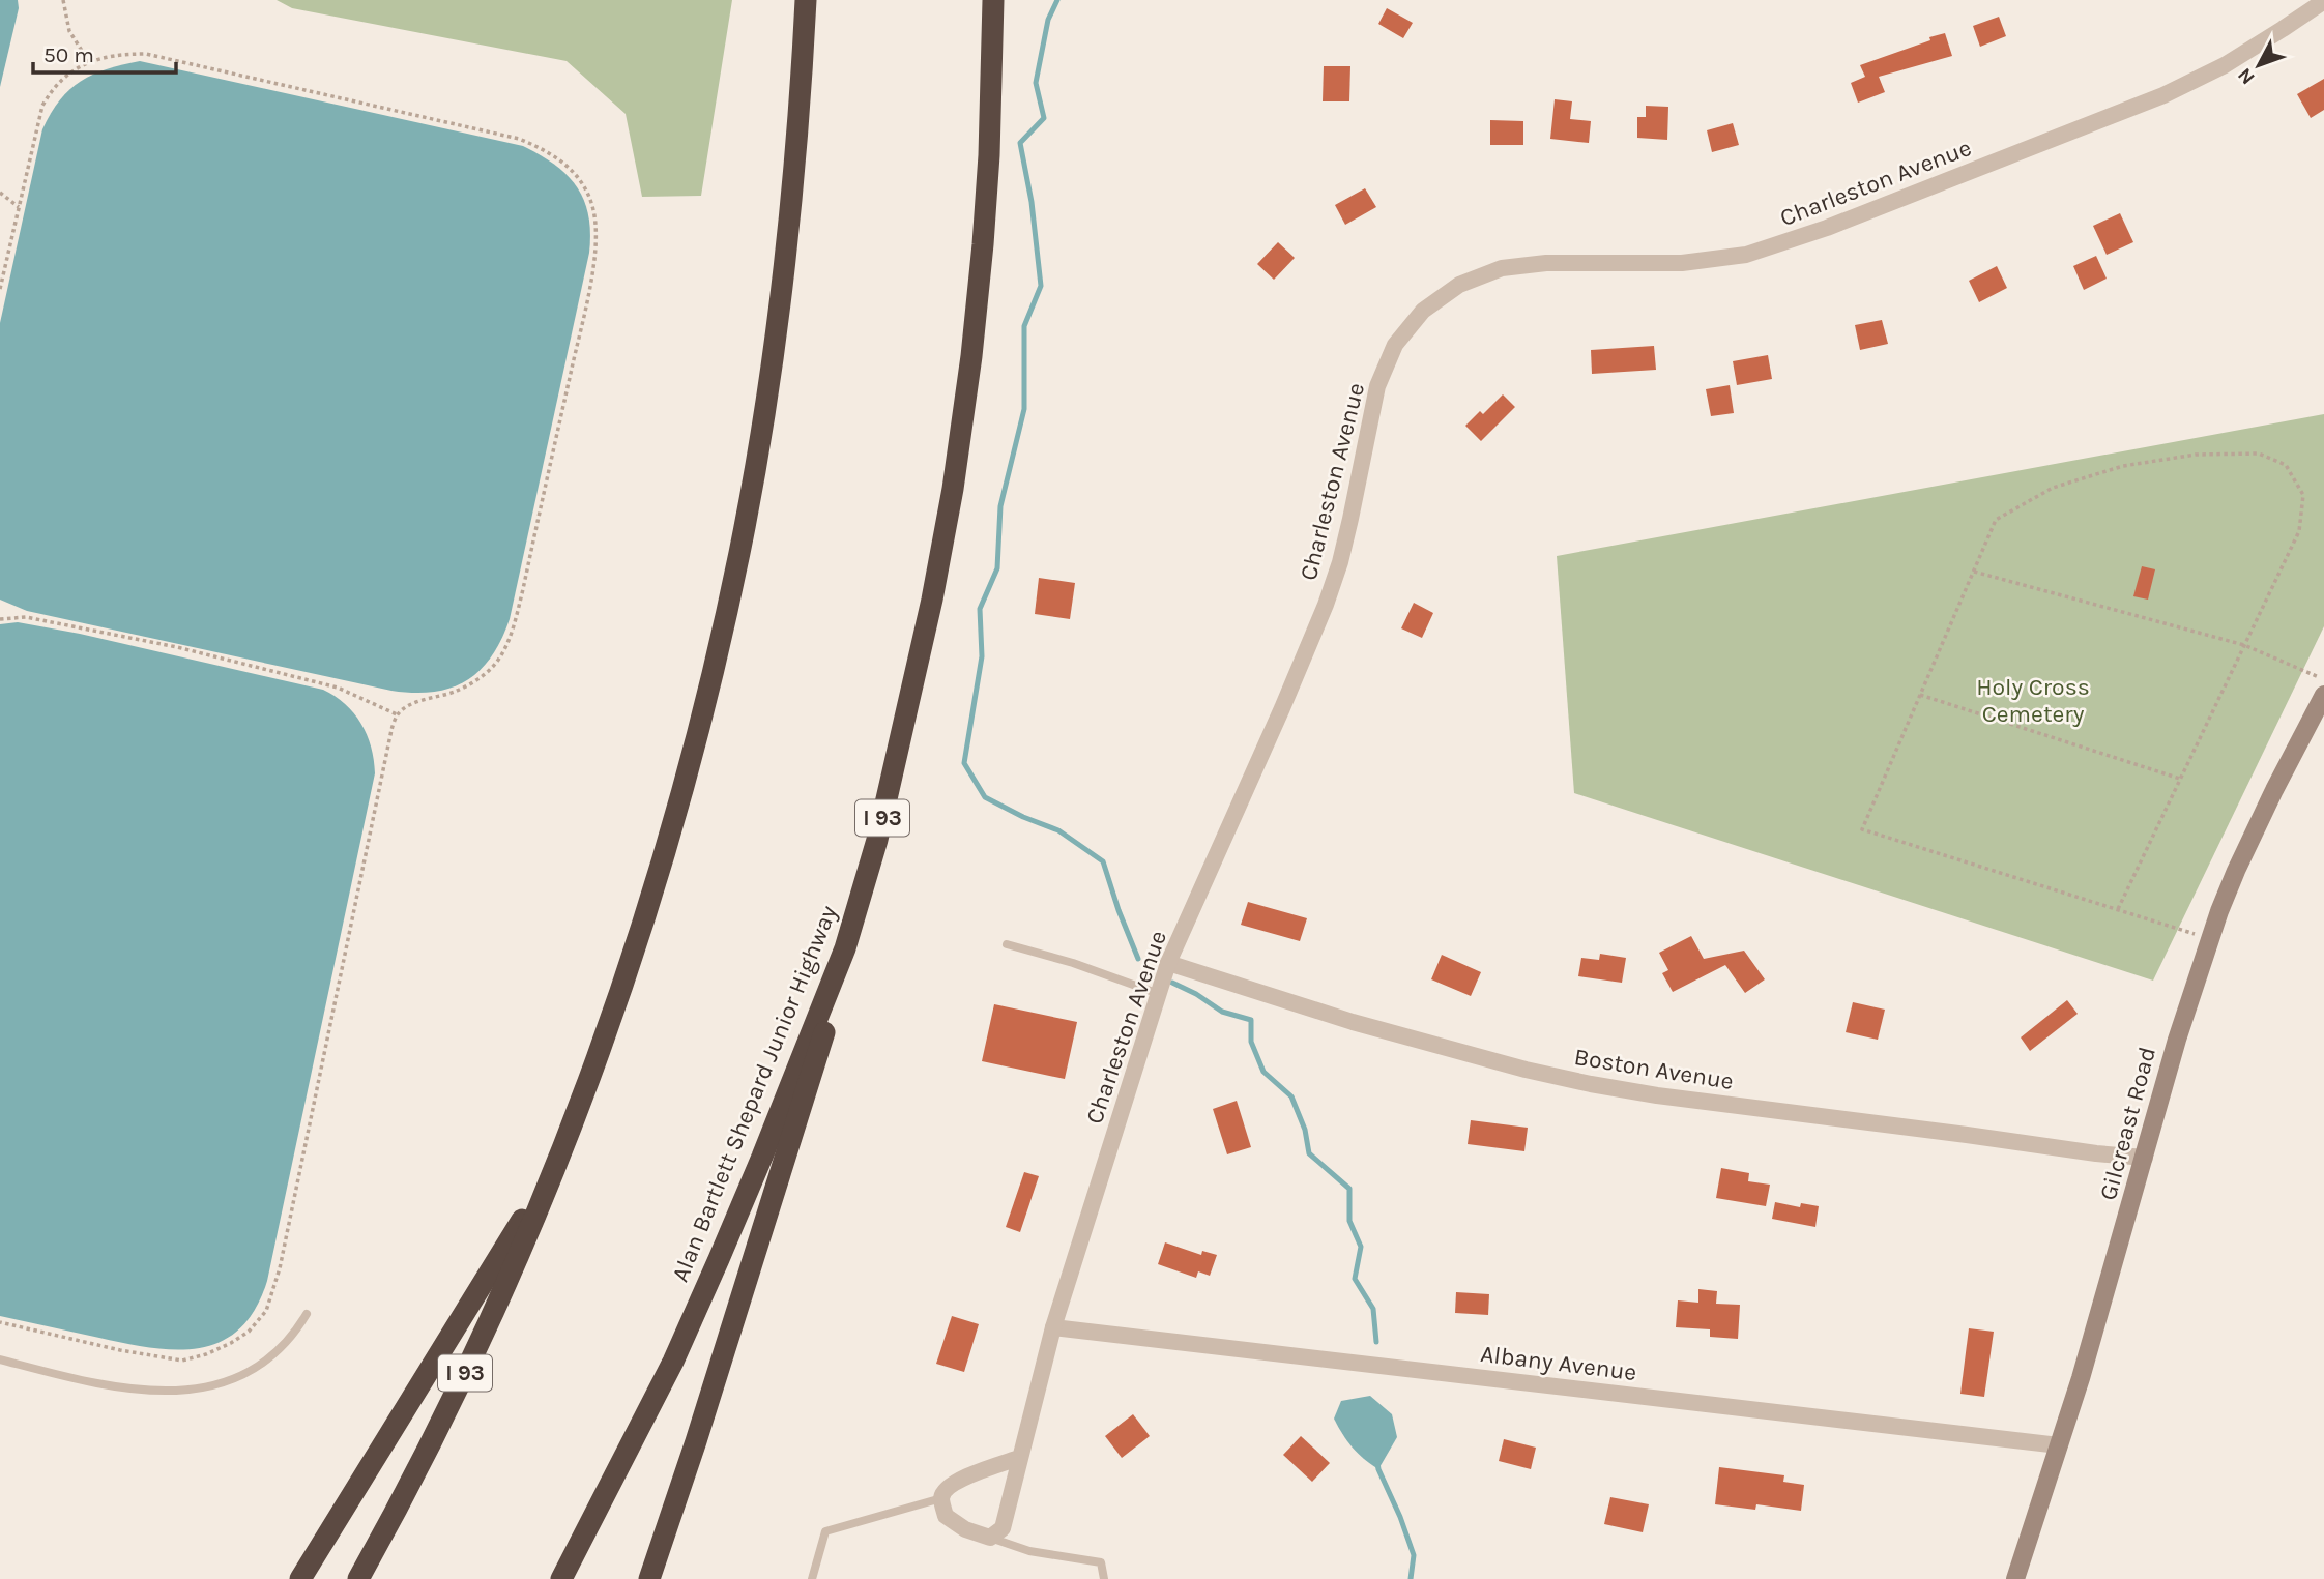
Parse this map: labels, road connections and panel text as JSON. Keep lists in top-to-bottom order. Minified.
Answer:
{"streets":{"highway":["I 93","Alan Bartlett Shepard Junior Highway"],"street":["Charleston Avenue","Boston Avenue","Gilcreast Road","Albany Avenue"]},"crossings":[["Charleston Avenue","Boston Avenue"],["Charleston Avenue","Albany Avenue"],["Boston Avenue","Gilcreast Road"],["Gilcreast Road","Albany Avenue"]],"parks":["Holy Cross Cemetery"],"scale_bar":"50 m","north":"bottom left"}
